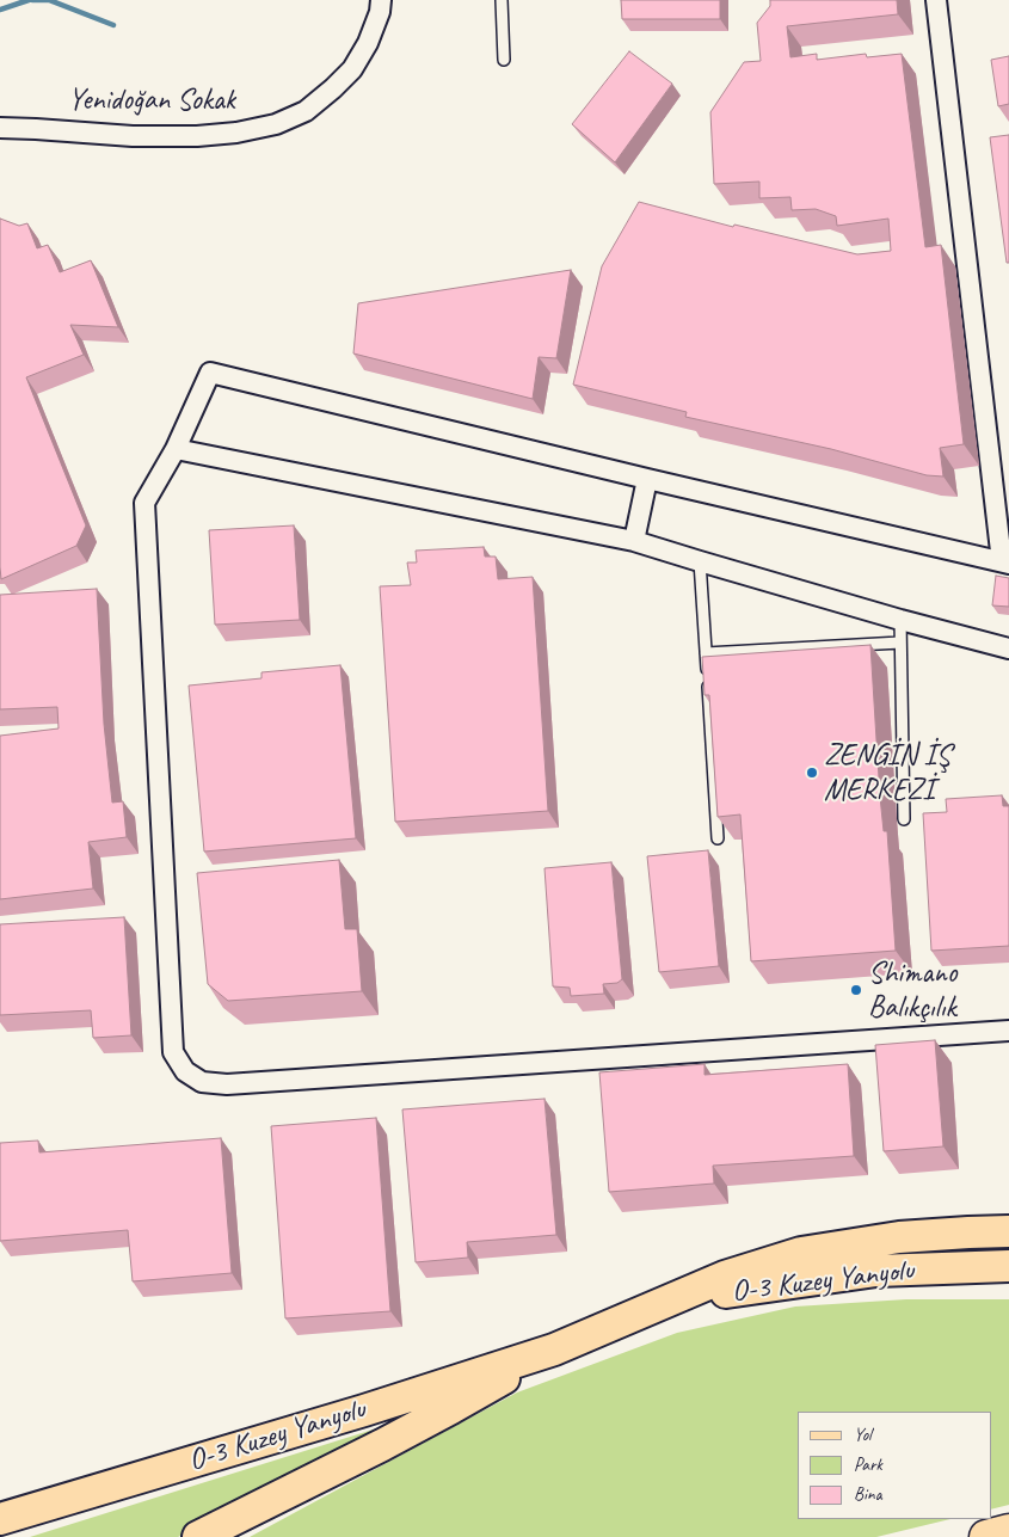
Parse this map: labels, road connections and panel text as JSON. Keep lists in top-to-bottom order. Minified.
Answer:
{"streets":{"main road":["O-3 Kuzey Yanyolu"],"street":["Yenidoğan Sokak"]},"places":["ZENGİN İŞ MERKEZİ","Shimano Balıkçılık"],"legend":["Yol","Park","Bina"]}
